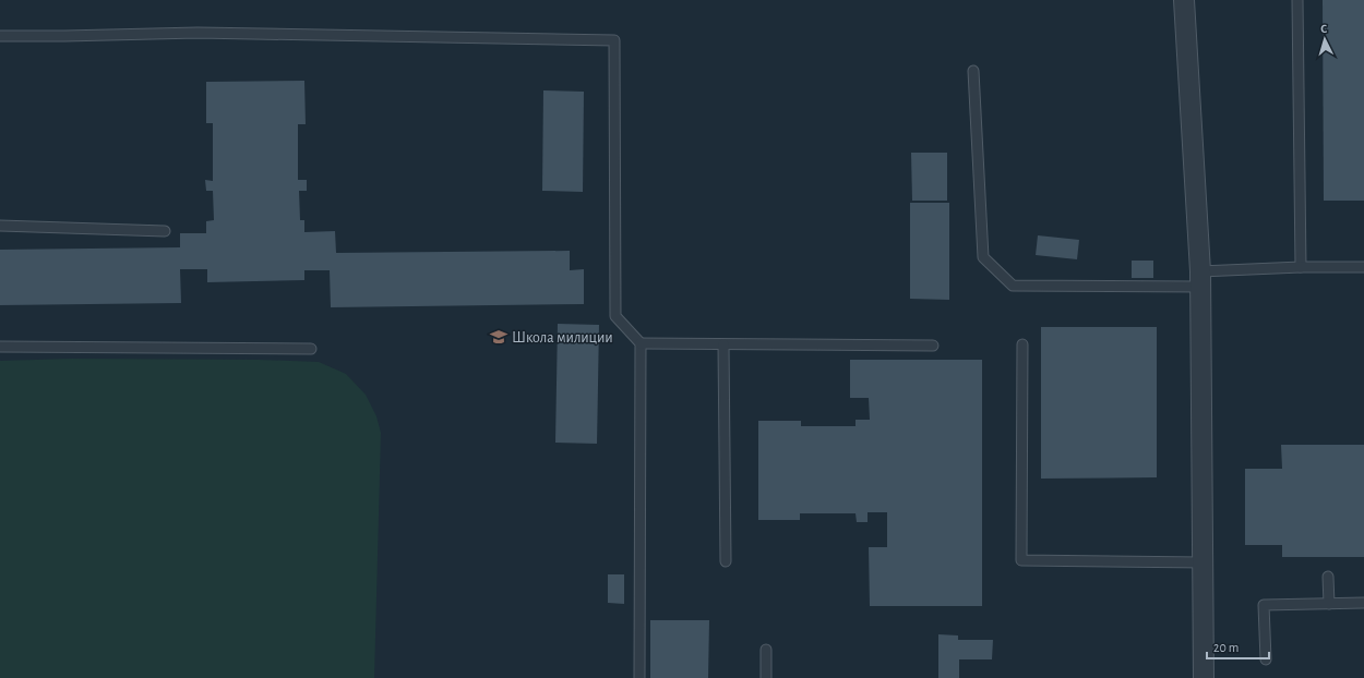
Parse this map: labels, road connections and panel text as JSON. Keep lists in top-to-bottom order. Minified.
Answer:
{"places":{"school or university":["Школа милиции"]},"scale_bar":"20 m","north":"top"}
